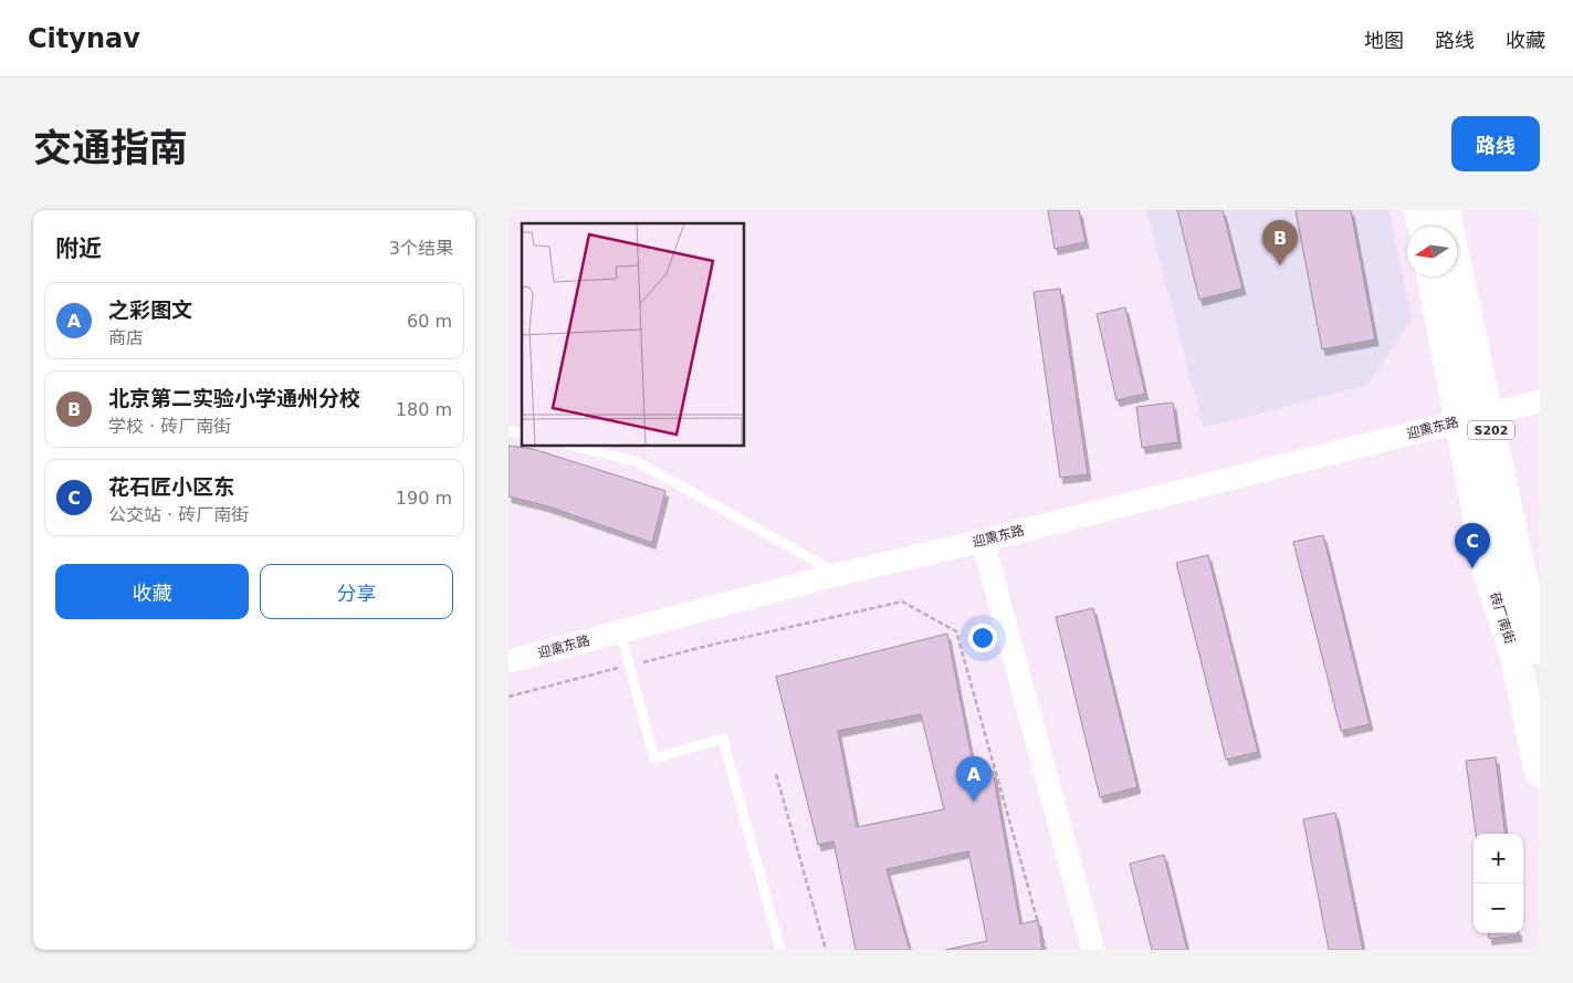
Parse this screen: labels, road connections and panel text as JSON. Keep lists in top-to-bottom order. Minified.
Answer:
{"streets":{"main road":["S202","砖厂南街"],"street":["迎熏东路"]},"crossings":[["迎熏东路","砖厂南街"]],"north":"left","page":{"header":"Citynav","nav":["地图","路线","收藏"],"title":"交通指南","buttons":["路线",["收藏","分享"]],"heading":["附近","3个结果"],"pins":["B","C","A"],"list":[{"mark":"A","name":"之彩图文","note":"商店","value":"60 m"},{"mark":"B","name":"北京第二实验小学通州分校","note":"学校 · 砖厂南街","value":"180 m"},{"mark":"C","name":"花石匠小区东","note":"公交站 · 砖厂南街","value":"190 m"}],"map_buttons":["+","−"]}}
